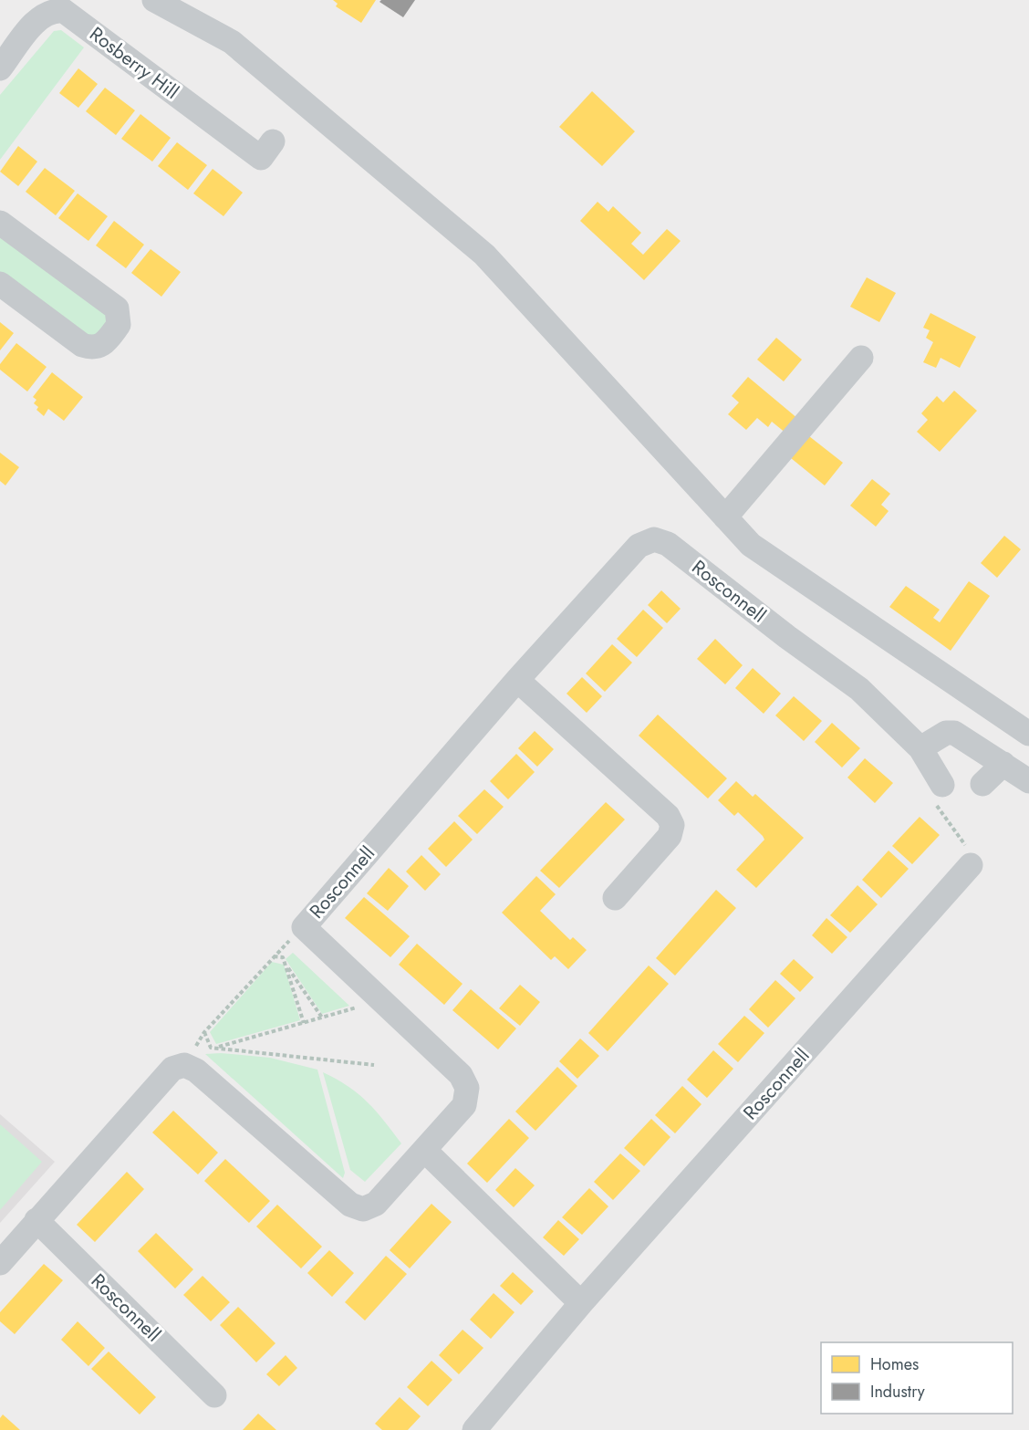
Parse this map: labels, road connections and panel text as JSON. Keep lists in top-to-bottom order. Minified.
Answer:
{"streets":{"street":["Rosberry Hill","Rosconnell"]},"legend":["Homes","Industry"]}
